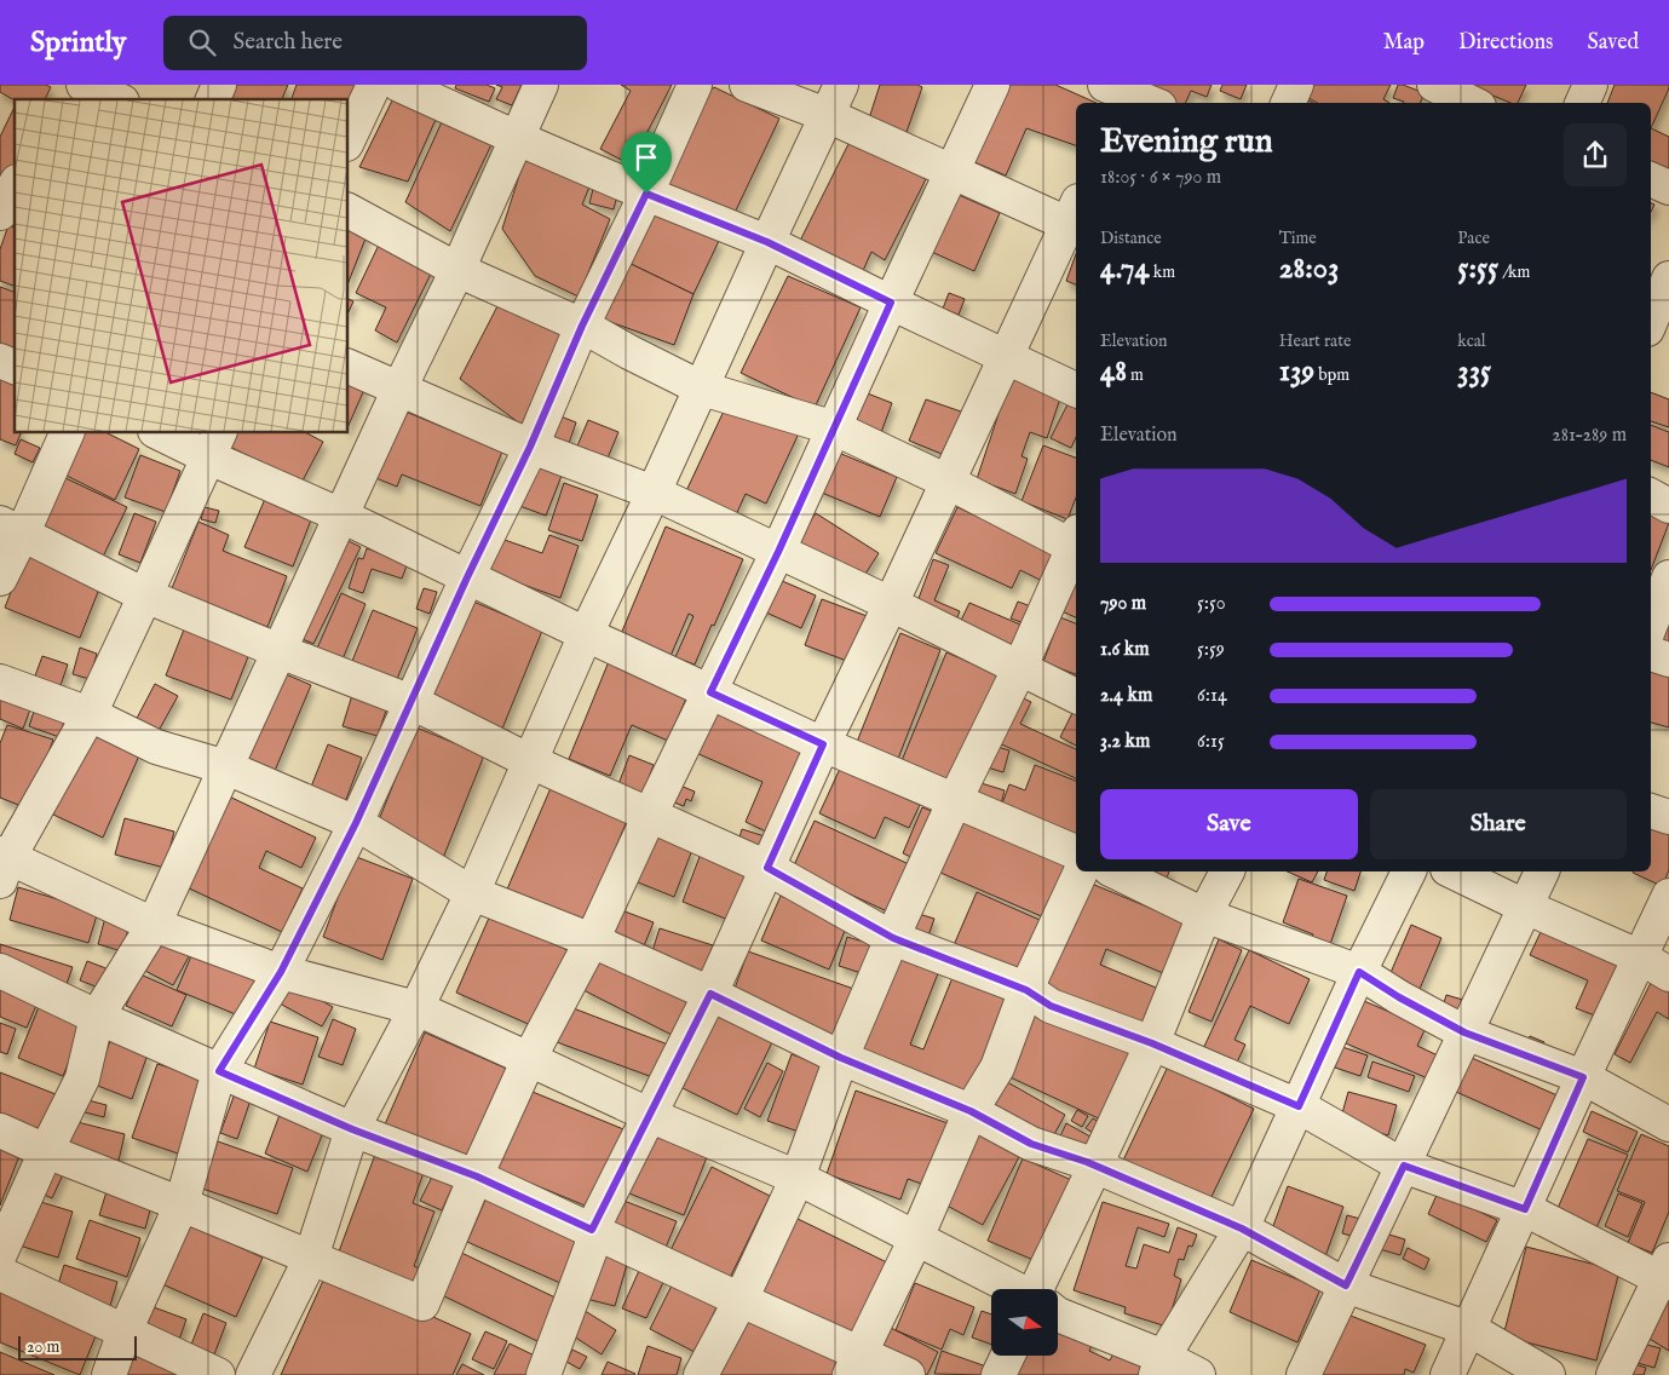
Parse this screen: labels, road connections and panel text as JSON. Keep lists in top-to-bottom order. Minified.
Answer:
{"scale_bar":"20 m","north":"right","page":{"header":"Sprintly","search":"Search here","nav":["Map","Directions","Saved"],"heading":["Evening run","18:05 · 6 × 790 m"],"stats":[["Distance","4.74 km"],["Time","28:03"],["Pace","5:55 /km"],["Elevation","48 m"],["Heart rate","139 bpm"],["kcal","335"]],"chart":["Elevation","281–289 m"],"list":[{"name":"790 m","note":"5:50"},{"name":"1.6 km","note":"5:59"},{"name":"2.4 km","note":"6:14"},{"name":"3.2 km","note":"6:15"}],"buttons":["Save","Share"],"scale":"20 m"}}
